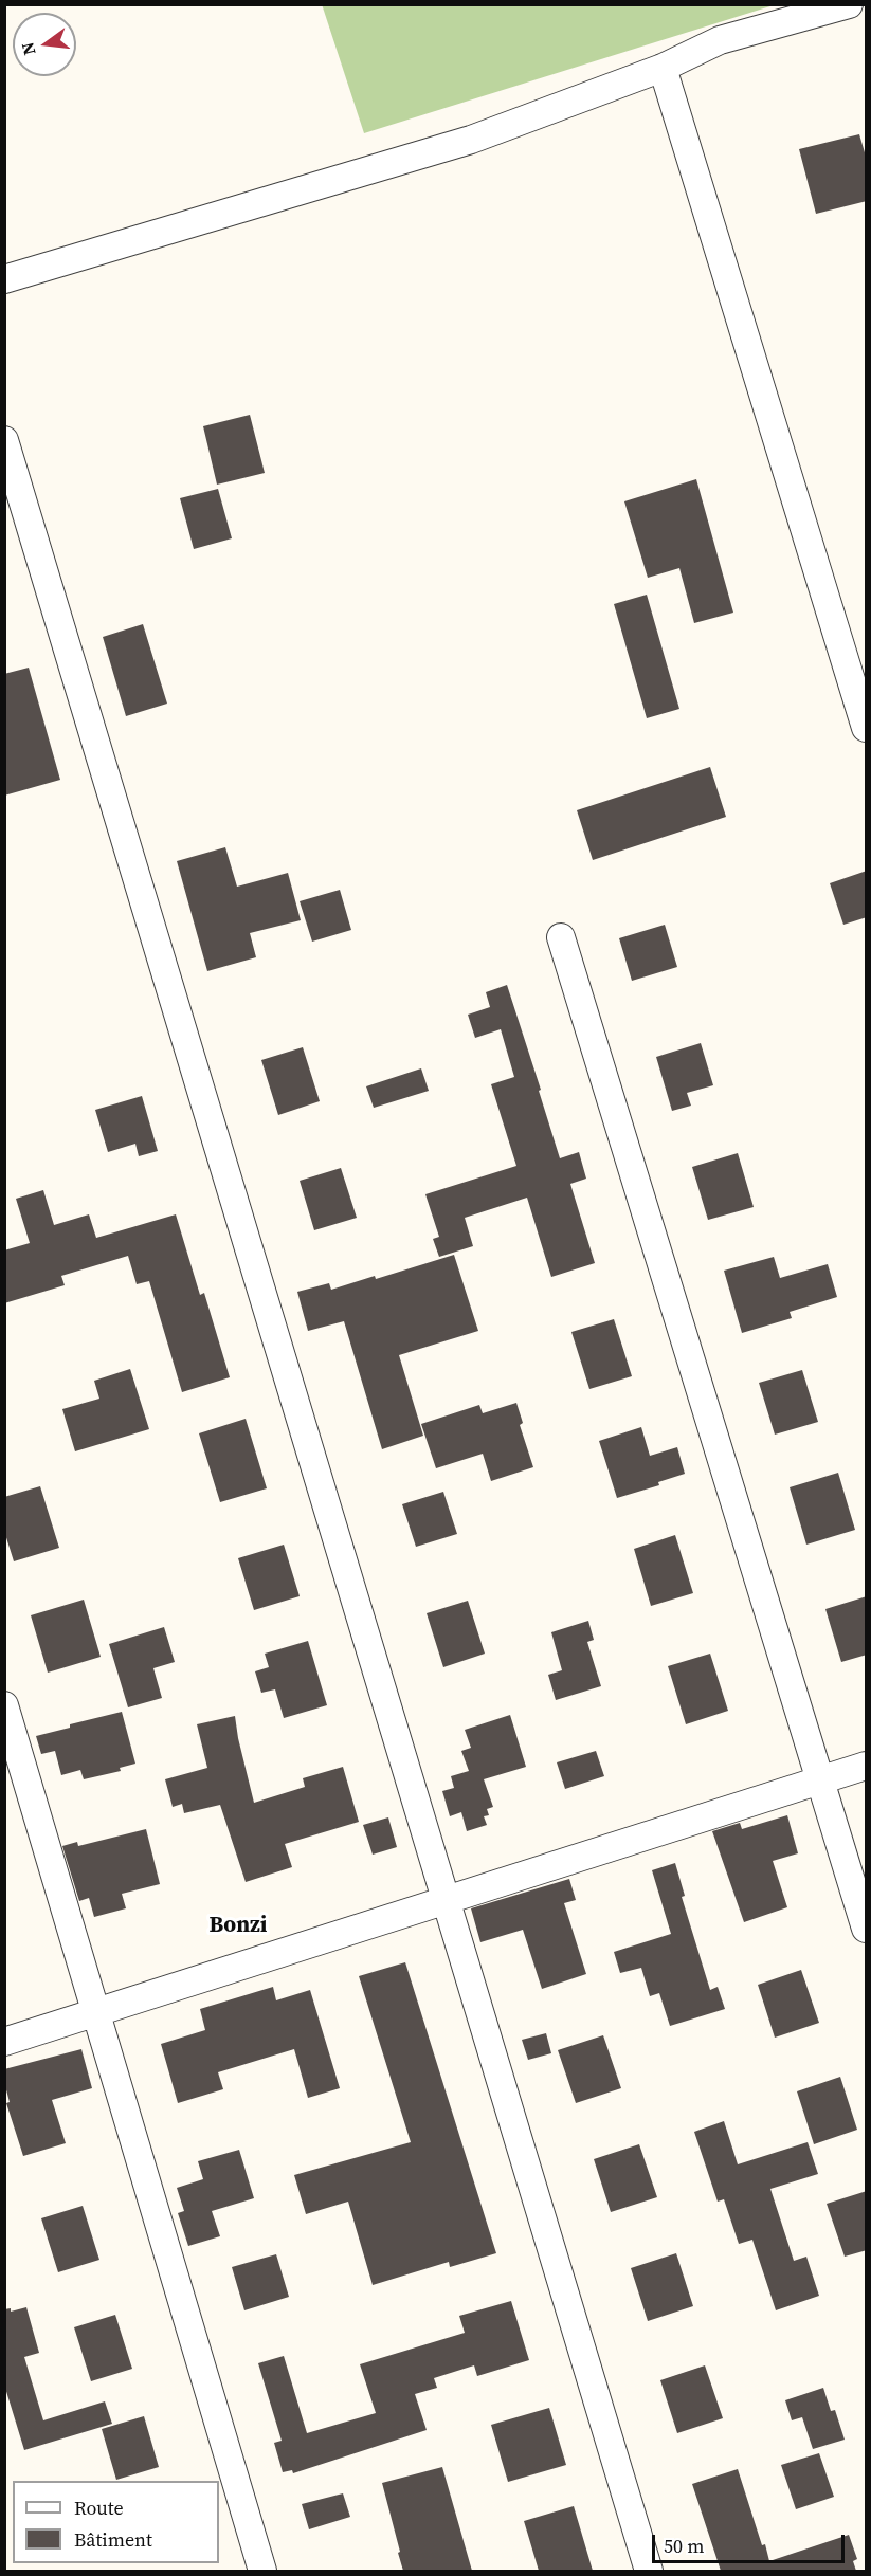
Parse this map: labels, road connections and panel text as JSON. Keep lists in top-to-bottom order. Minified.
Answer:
{"districts":["Bonzi"],"legend":["Route","Bâtiment"],"scale_bar":"50 m","north":"left"}
